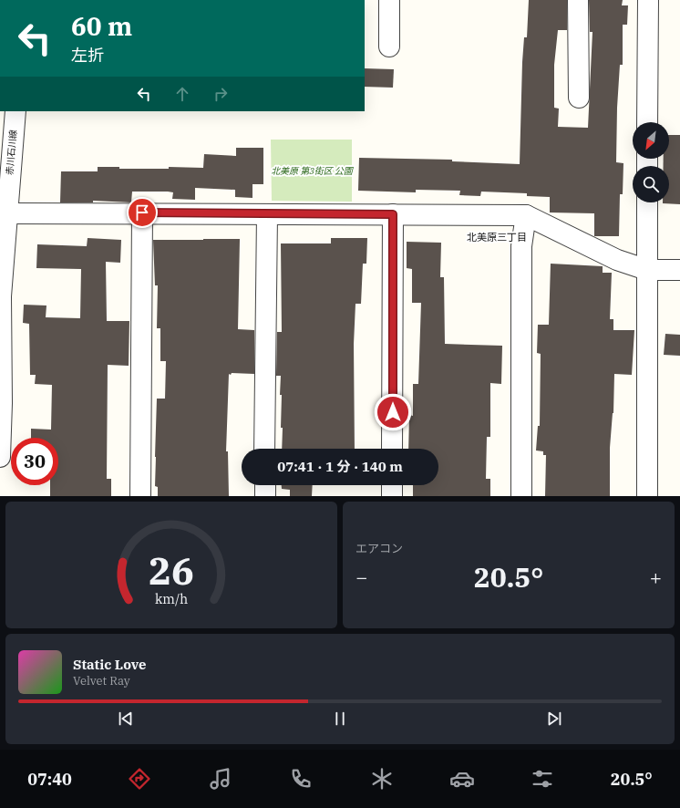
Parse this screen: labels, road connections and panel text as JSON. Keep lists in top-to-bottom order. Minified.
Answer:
{"streets":{"street":["赤川石川線"]},"districts":["北美原三丁目"],"parks":["北美原 第3街区 公園"],"north":"bottom left","page":{"turn":["60 m","左折"],"limit":"30","trip":"07:41 · 1 分 · 140 m","tile":"エアコン","heat":["−","20.5°","+"],"song":["Static Love","Velvet Ray"],"tabs":["07:40","20.5°"],"gauge":["26","km/h"]}}
